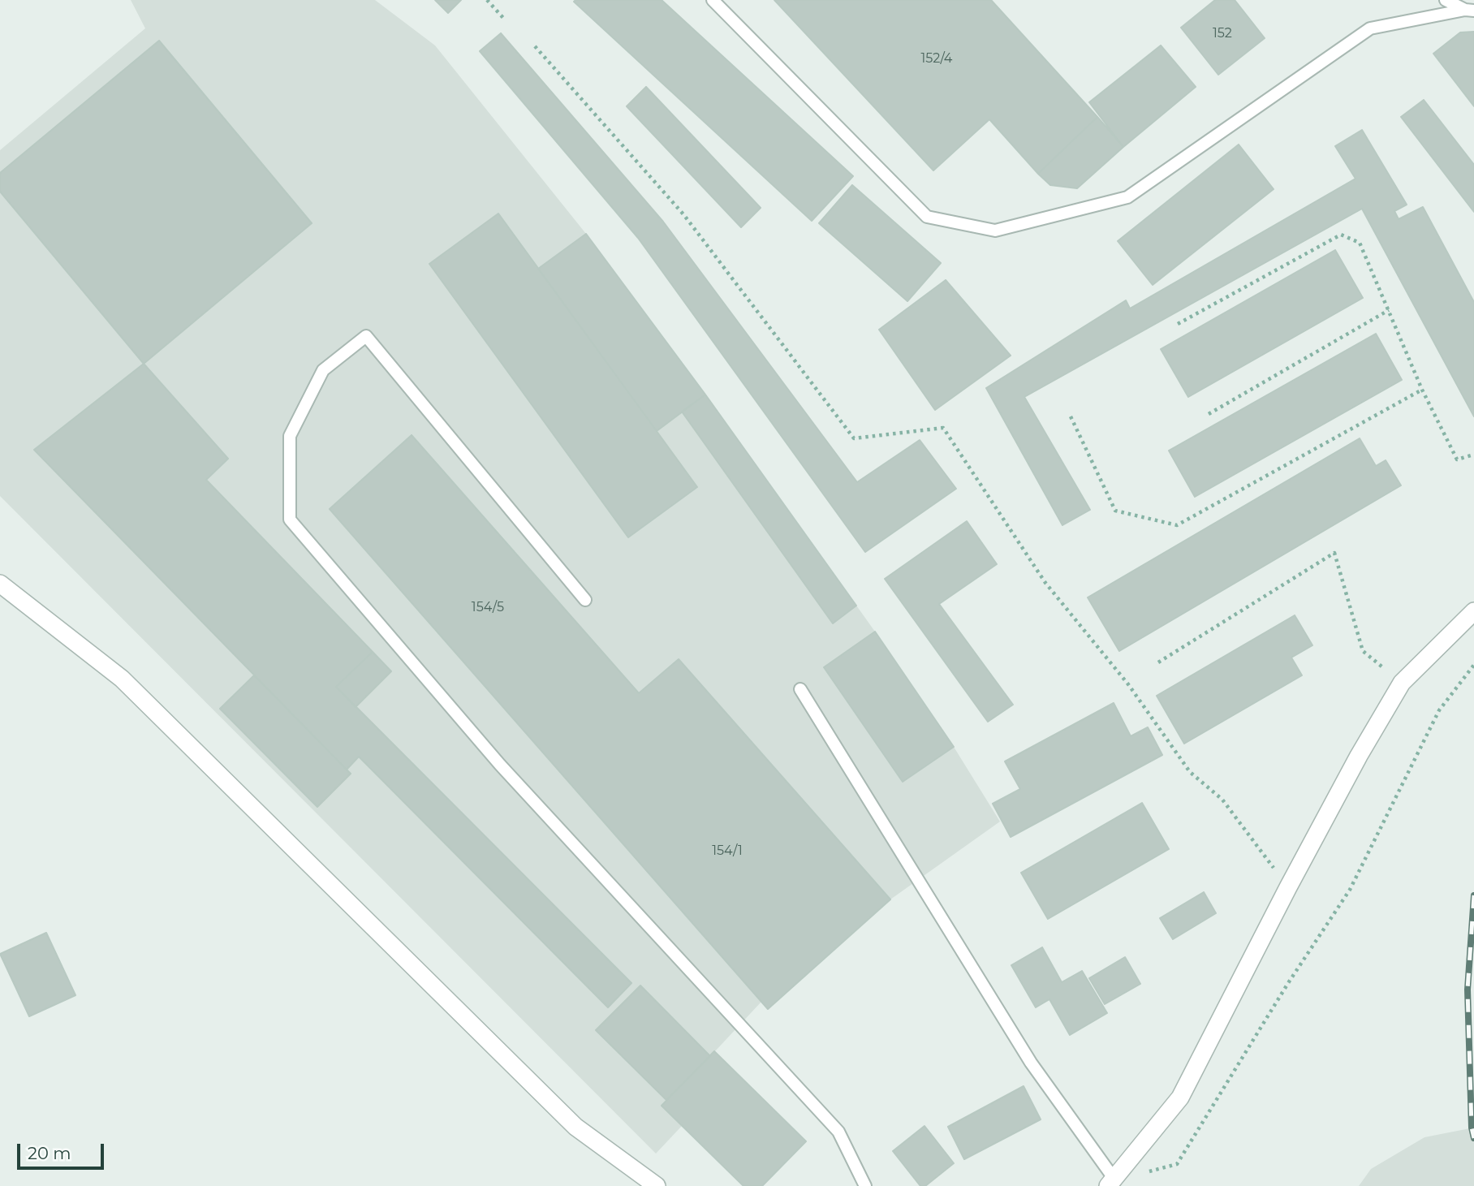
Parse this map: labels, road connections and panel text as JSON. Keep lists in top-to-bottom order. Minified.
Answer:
{"house_numbers":["152","152/4","154/5","154/1"],"scale_bar":"20 m"}
